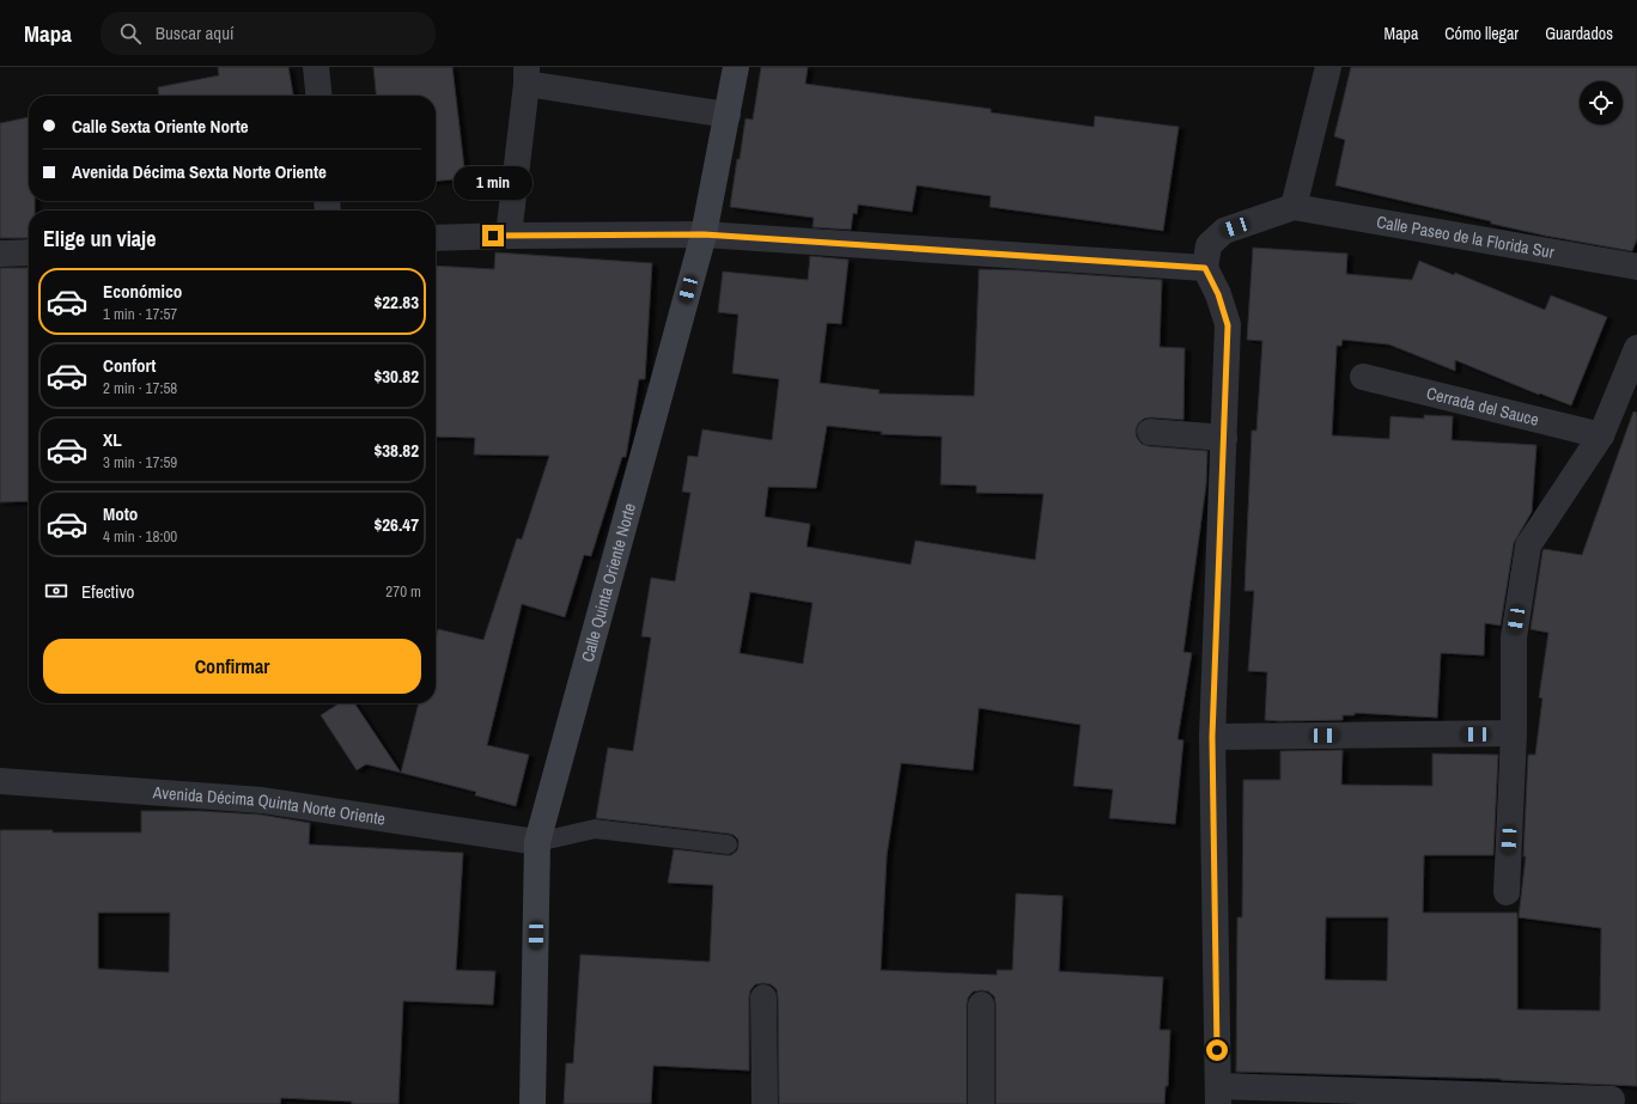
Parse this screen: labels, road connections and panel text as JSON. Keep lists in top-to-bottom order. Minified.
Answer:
{"streets":{"street":["Calle Paseo de la Florida Sur","Cerrada del Sauce","Calle Quinta Oriente Norte","Avenida Décima Quinta Norte Oriente"]},"crossings":[["Calle Quinta Oriente Norte","Avenida Décima Quinta Norte Oriente"]],"page":{"header":"Mapa","search":"Buscar aquí","nav":["Mapa","Cómo llegar","Guardados"],"banner":["Calle Sexta Oriente Norte","Avenida Décima Sexta Norte Oriente"],"bubble":"1 min","heading":"Elige un viaje","list":[{"name":"Económico","note":"1 min · 17:57","value":"$22.83"},{"name":"Confort","note":"2 min · 17:58","value":"$30.82"},{"name":"XL","note":"3 min · 17:59","value":"$38.82"},{"name":"Moto","note":"4 min · 18:00","value":"$26.47"}],"pay":["Efectivo","270 m"],"buttons":"Confirmar"}}
